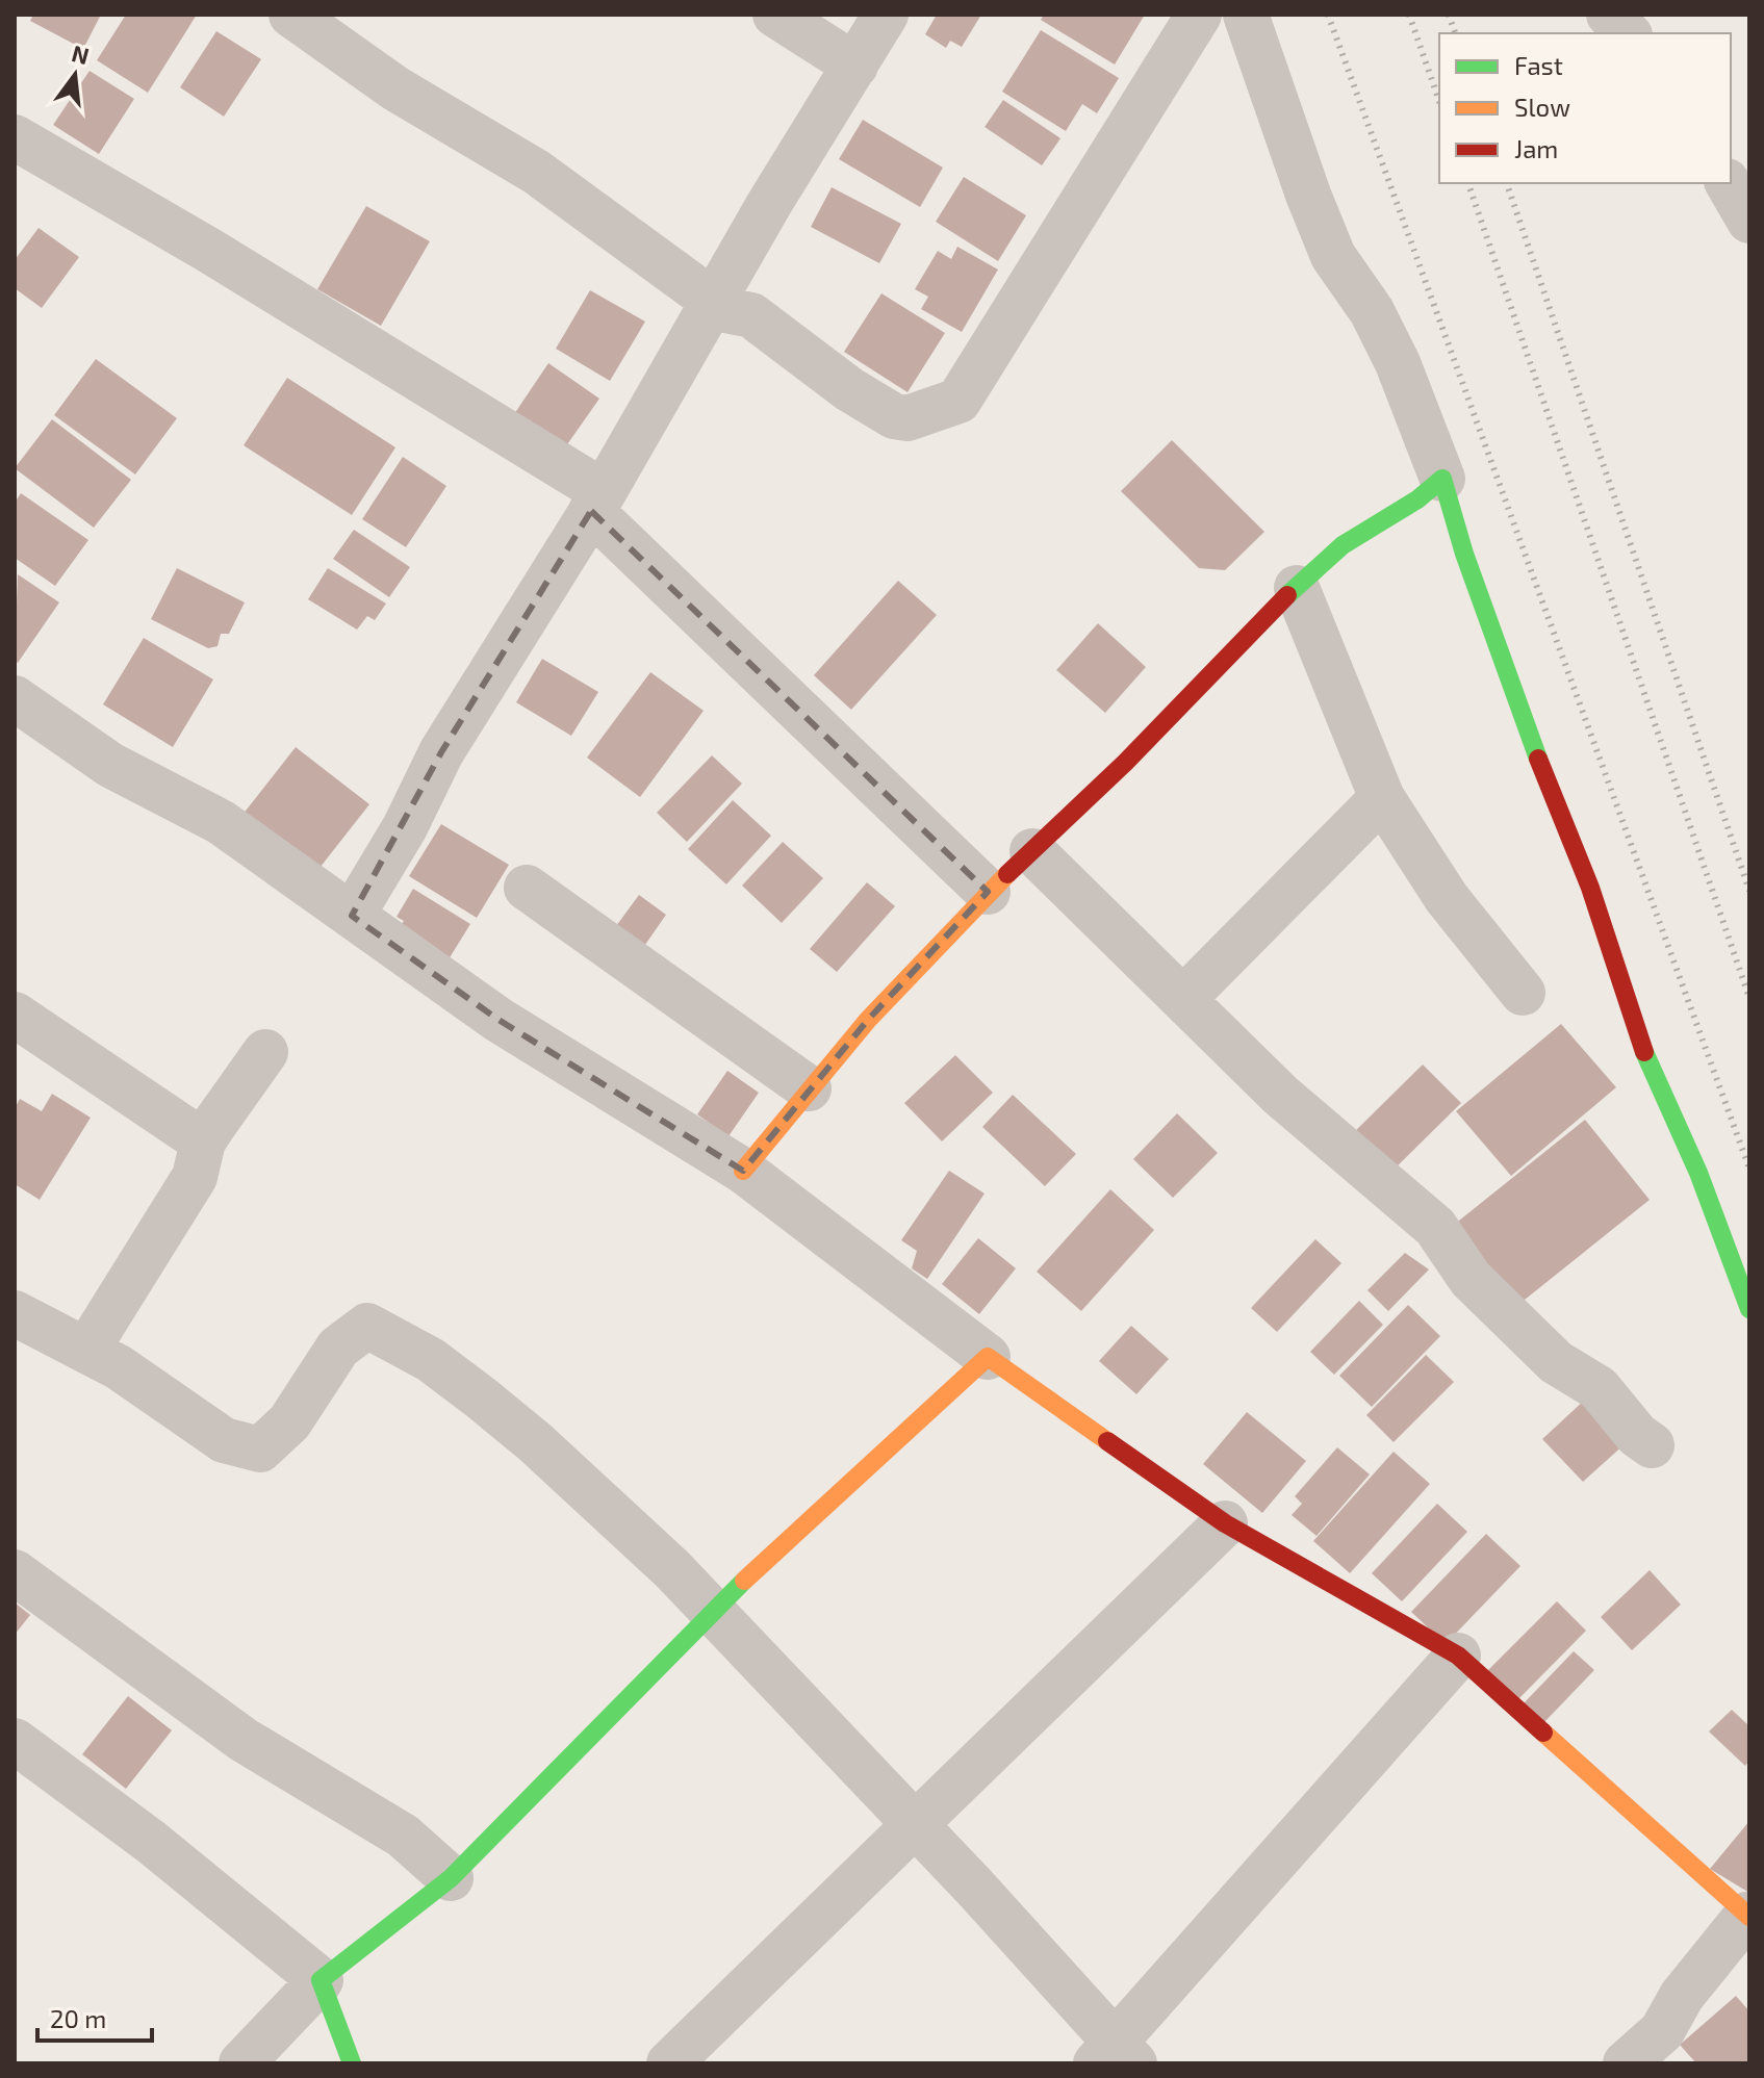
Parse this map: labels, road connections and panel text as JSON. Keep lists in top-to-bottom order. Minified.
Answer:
{"legend":["Fast","Slow","Jam"],"scale_bar":"20 m","north":"top"}
